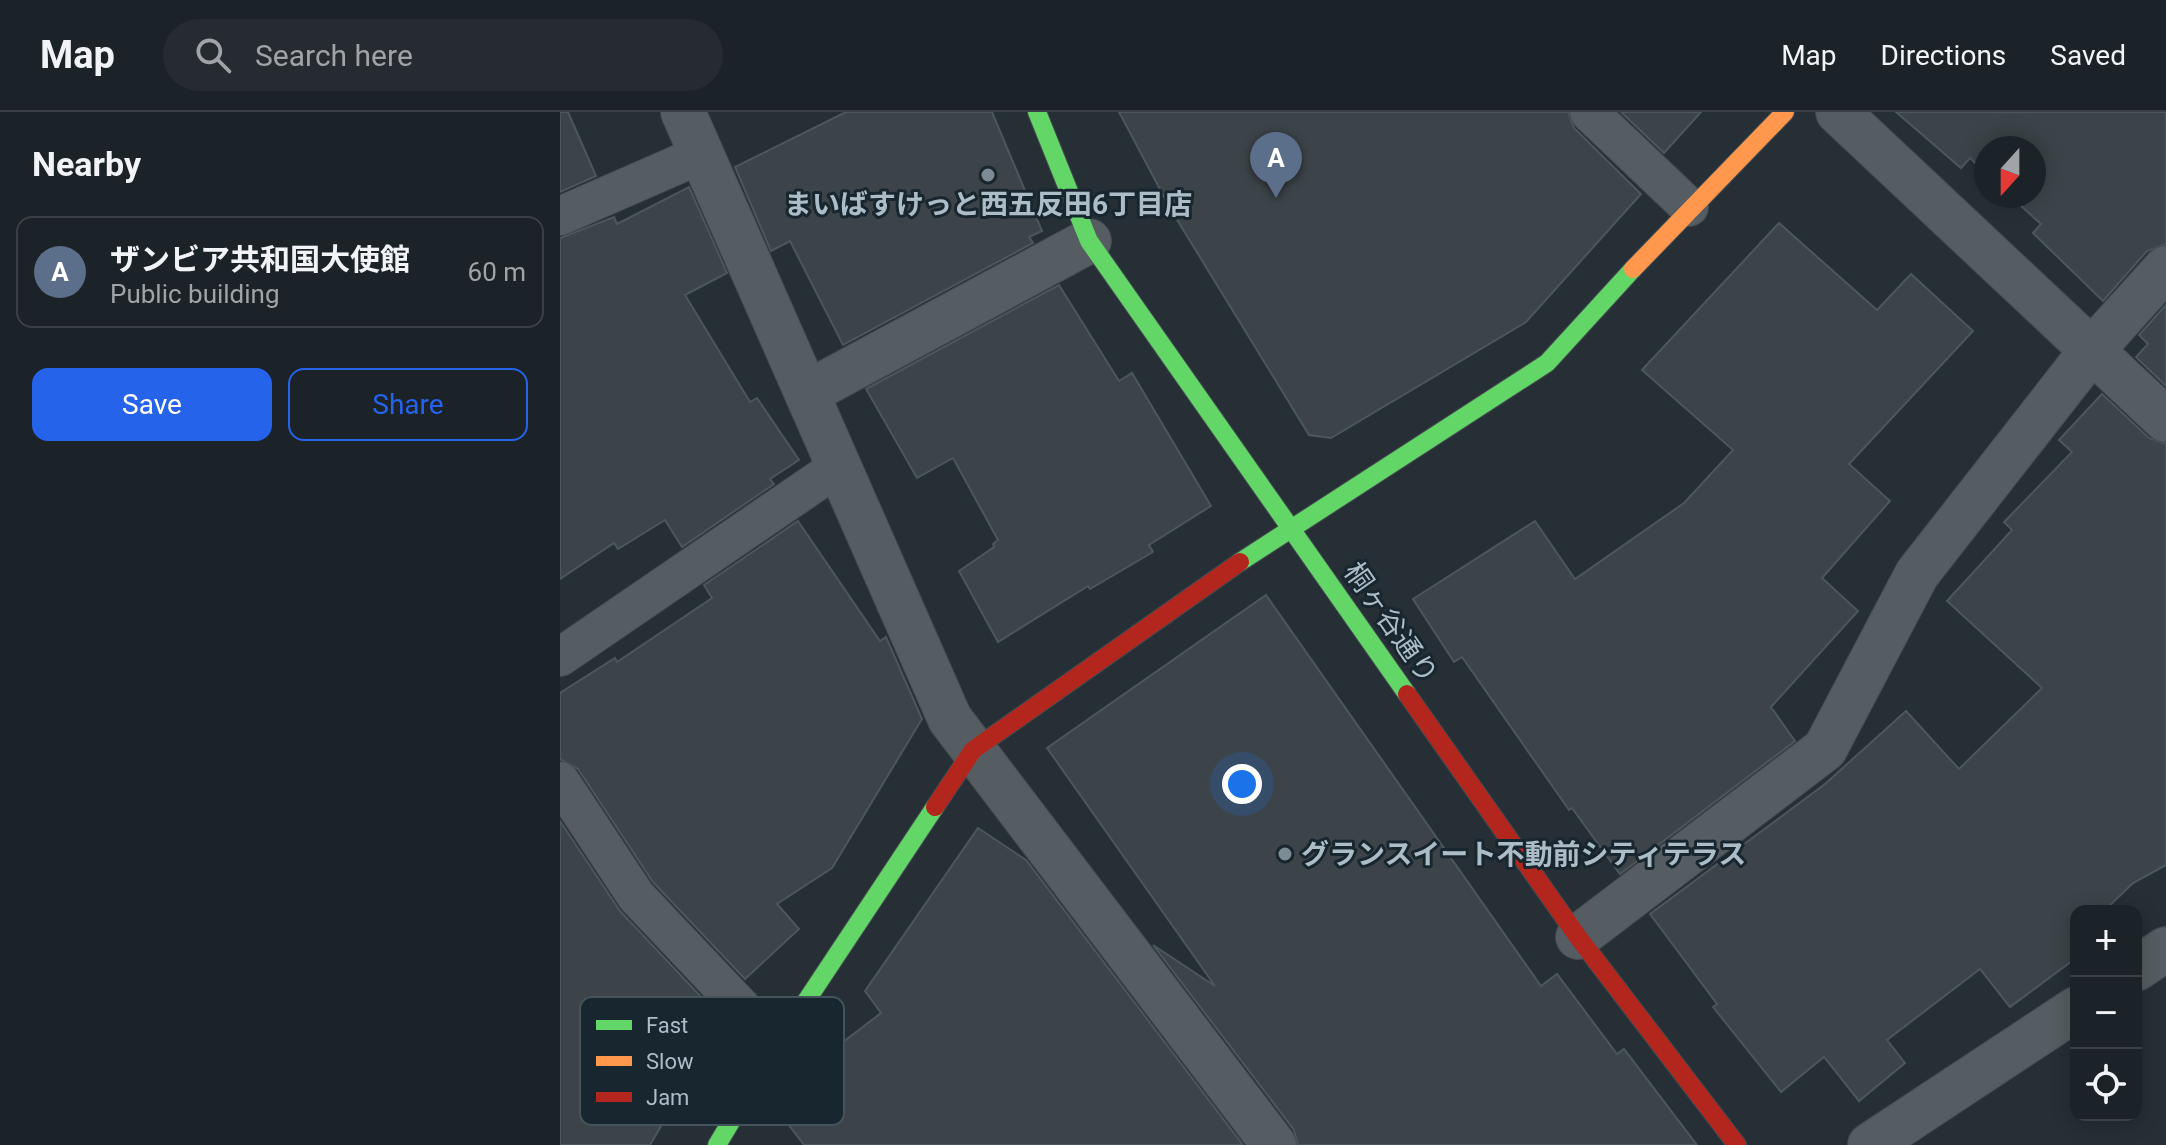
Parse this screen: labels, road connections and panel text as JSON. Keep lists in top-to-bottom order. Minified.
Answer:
{"streets":{"street":["桐ヶ谷通り"]},"places":["まいばすけっと西五反田6丁目店","グランスイート不動前シティテラス"],"legend":["Fast","Slow","Jam"],"north":"bottom","page":{"header":"Map","search":"Search here","nav":["Map","Directions","Saved"],"heading":"Nearby","pins":"A","list":[{"mark":"A","name":"ザンビア共和国大使館","note":"Public building","value":"60 m"}],"buttons":["Save","Share"],"map_buttons":["+","−"]}}
